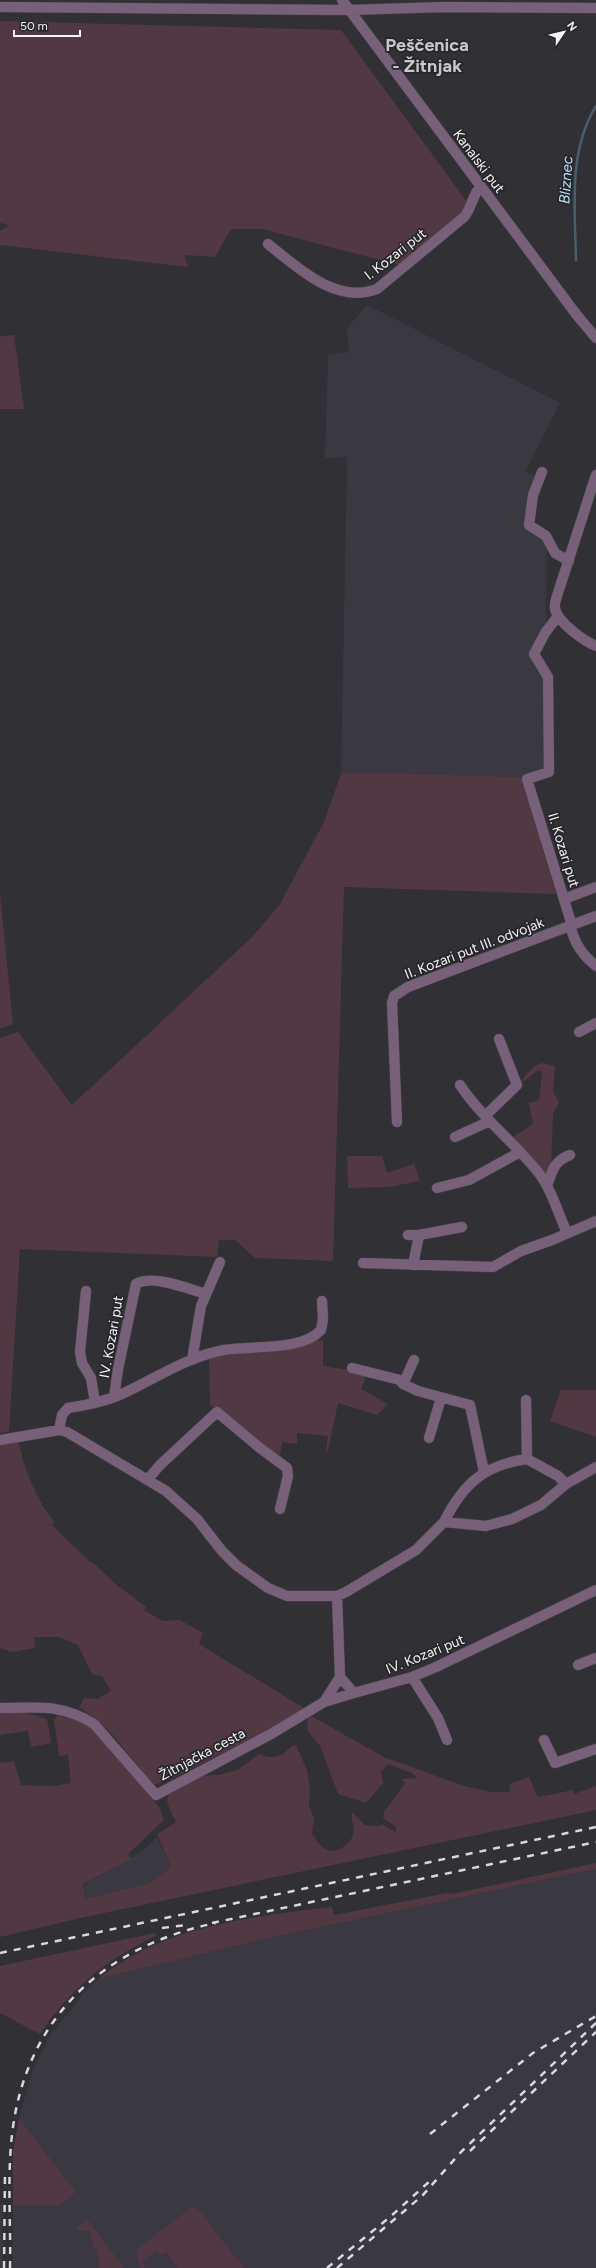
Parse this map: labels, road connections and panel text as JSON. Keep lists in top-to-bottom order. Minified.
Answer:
{"streets":{"street":["Kanalski put","I. Kozari put","II. Kozari put","II. Kozari put III. odvojak","IV. Kozari put","Žitnjačka cesta"]},"crossings":[["Kanalski put","I. Kozari put"],["II. Kozari put","II. Kozari put III. odvojak"],["IV. Kozari put","Žitnjačka cesta"]],"districts":["Peščenica - Žitnjak"],"water":["Bliznec"],"scale_bar":"50 m","north":"top right"}
